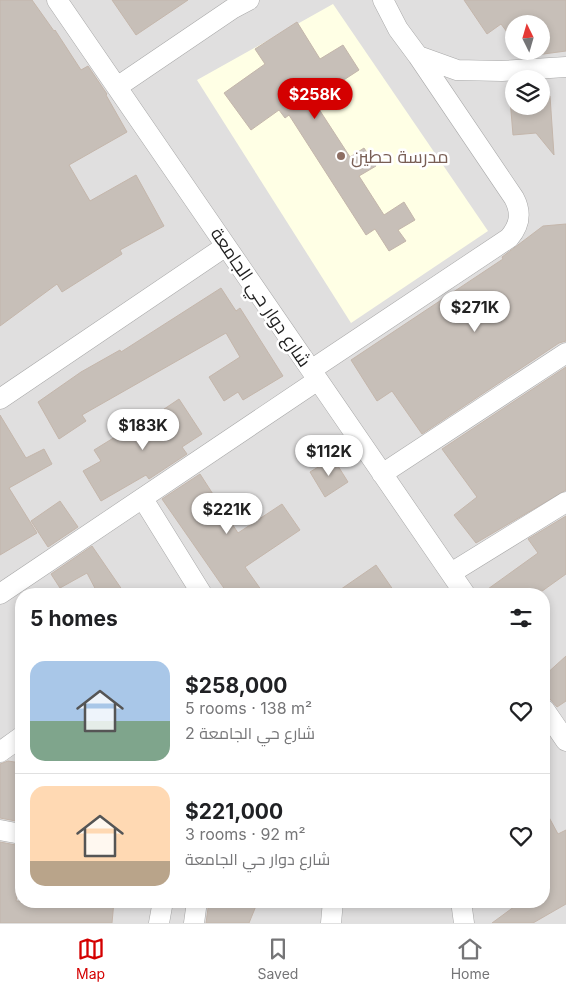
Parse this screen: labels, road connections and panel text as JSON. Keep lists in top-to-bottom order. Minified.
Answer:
{"streets":{"street":["شارع دوار حي الجامعة"]},"places":["مدرسة حطين"],"north":"top","page":{"price":["$258K","$271K","$183K","$112K","$221K"],"heading":"5 homes","list":[{"name":"$258,000","note":"5 rooms · 138 m² · شارع حي الجامعة 2"},{"name":"$221,000","note":"3 rooms · 92 m² · شارع دوار حي الجامعة"}],"tabs":["Map","Saved","Home"]}}
